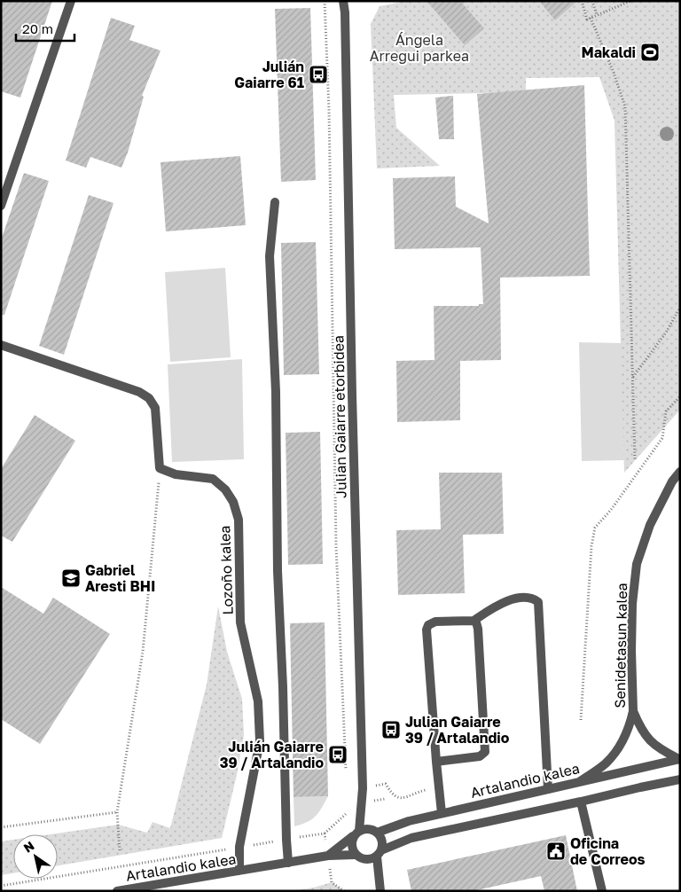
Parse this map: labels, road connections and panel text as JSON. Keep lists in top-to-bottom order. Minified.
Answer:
{"streets":{"street":["Julian Gaiarre etorbidea","Lozoño kalea","Senidetasun kalea","Artalandio kalea"]},"crossings":[["Julian Gaiarre etorbidea","Artalandio kalea"],["Lozoño kalea","Artalandio kalea"],["Senidetasun kalea","Artalandio kalea"]],"parks":["Ángela Arregui parkea"],"places":{"sports":["Makaldi"],"bus stop":["Julián Gaiarre 61","Julian Gaiarre 39 / Artalandio","Julián Gaiarre 39 / Artalandio"],"school or university":["Gabriel Aresti BHI"],"public building":["Oficina de Correos"]},"scale_bar":"20 m","north":"top left"}
